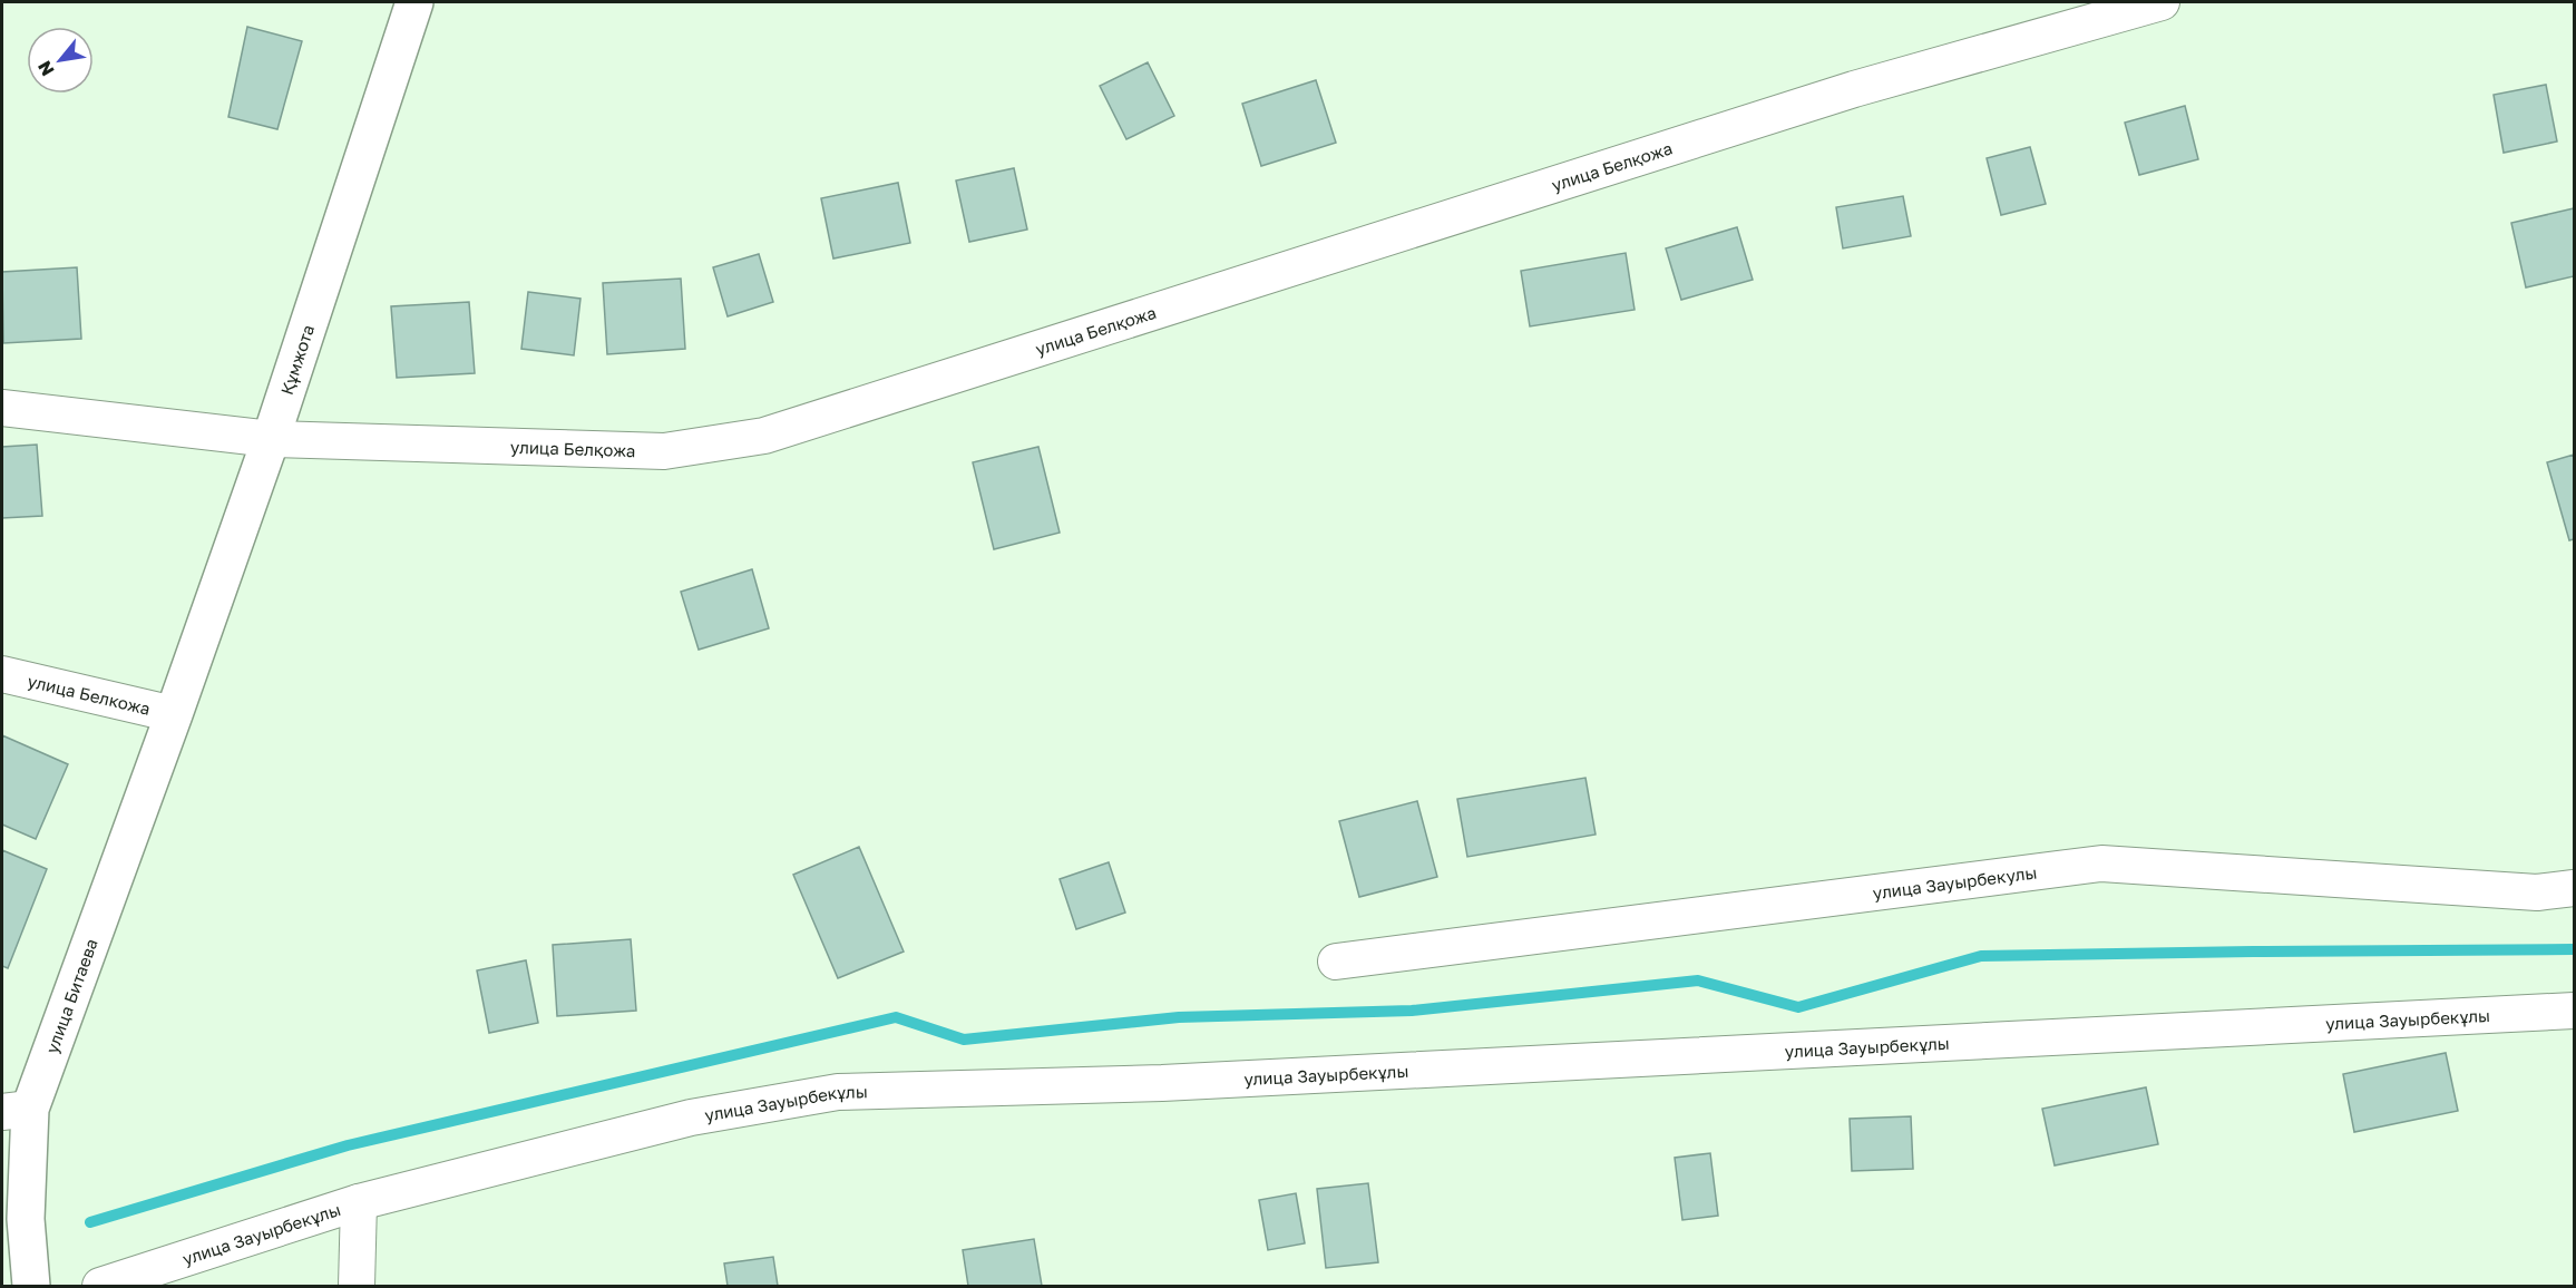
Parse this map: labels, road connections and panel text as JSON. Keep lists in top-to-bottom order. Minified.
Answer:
{"streets":{"street":["улица Белқожа","Құмжота","улица Белкожа","улица Зауырбекулы","улица Битаева","улица Зауырбекұлы"]},"crossings":[["улица Белқожа","Құмжота"],["Құмжота","улица Белкожа"],["Құмжота","улица Битаева"],["улица Белкожа","улица Битаева"]],"north":"bottom left"}
